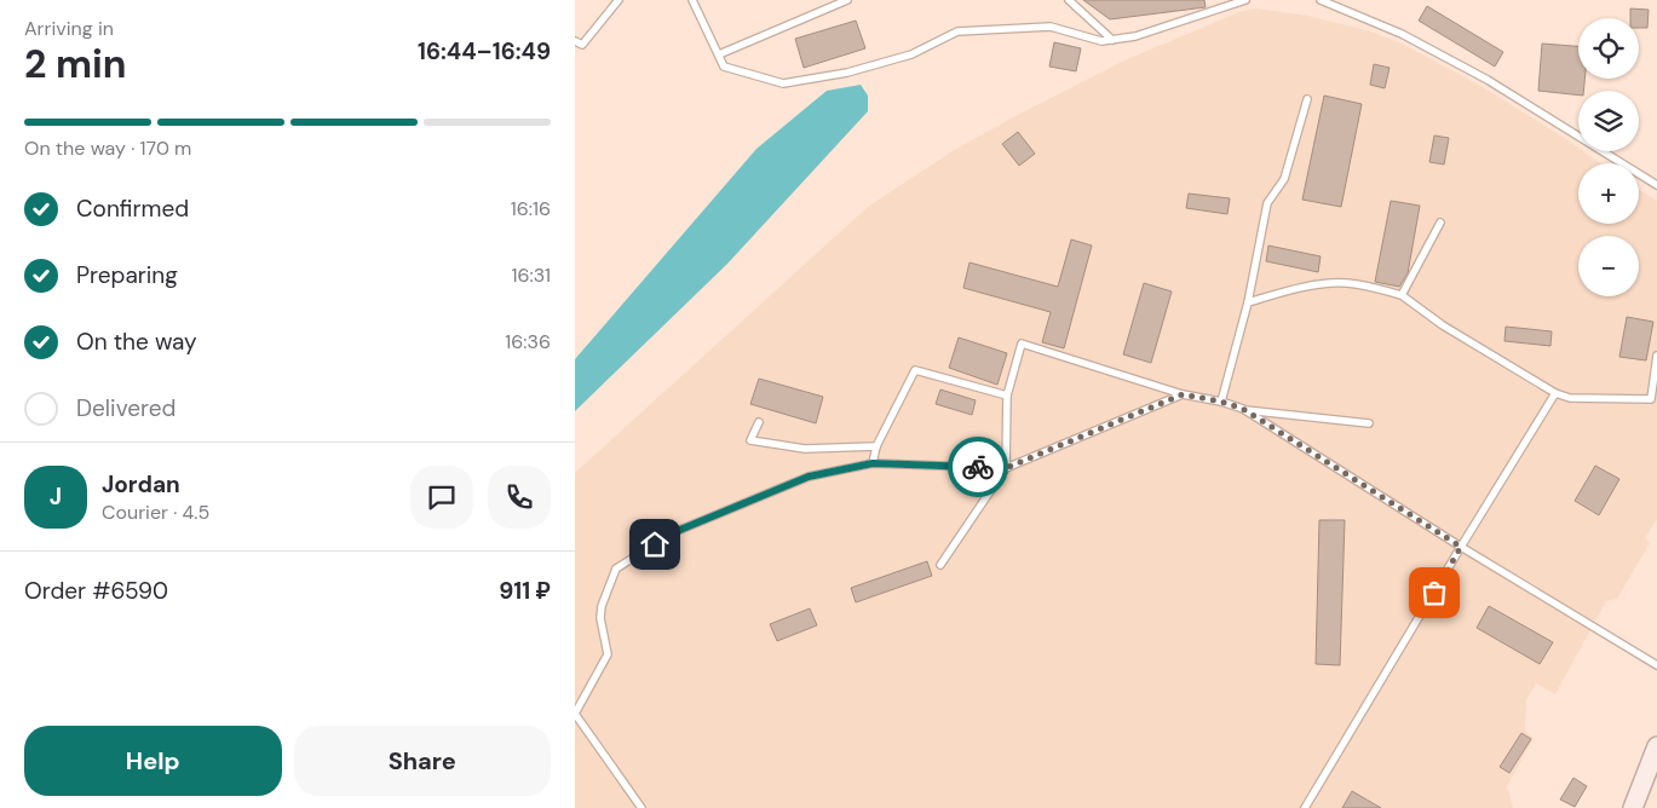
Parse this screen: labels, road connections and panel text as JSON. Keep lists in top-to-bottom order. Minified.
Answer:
{"page":{"heading":["2 min","Arriving in","16:44–16:49"],"panel":["Jordan","Courier · 4.5","Order #6590","911 ₽"],"map_buttons":["+","−"],"bar":"On the way · 170 m","list":[["Confirmed","16:16"],["Preparing","16:31"],["On the way","16:36"],"Delivered"],"round":"J","buttons":["Help","Share"]}}
